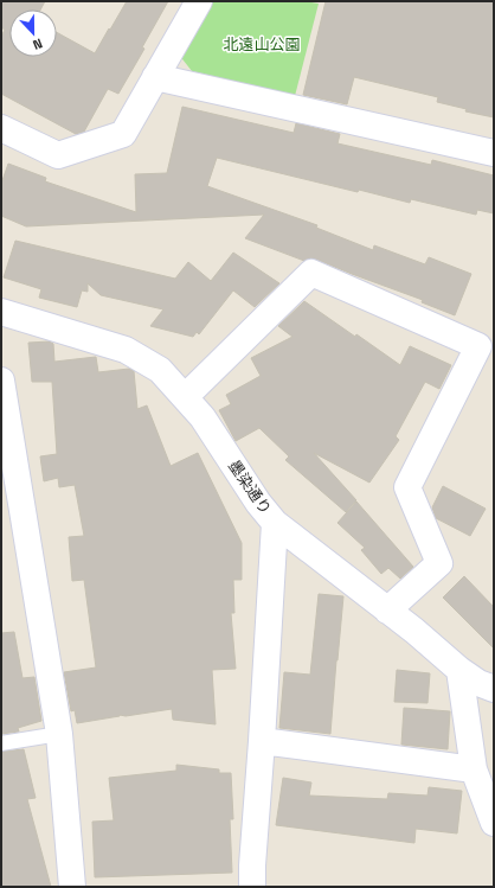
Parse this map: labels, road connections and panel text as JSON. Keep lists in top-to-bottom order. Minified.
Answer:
{"streets":{"street":["墨染通り"]},"parks":["北遠山公園"],"north":"bottom"}
